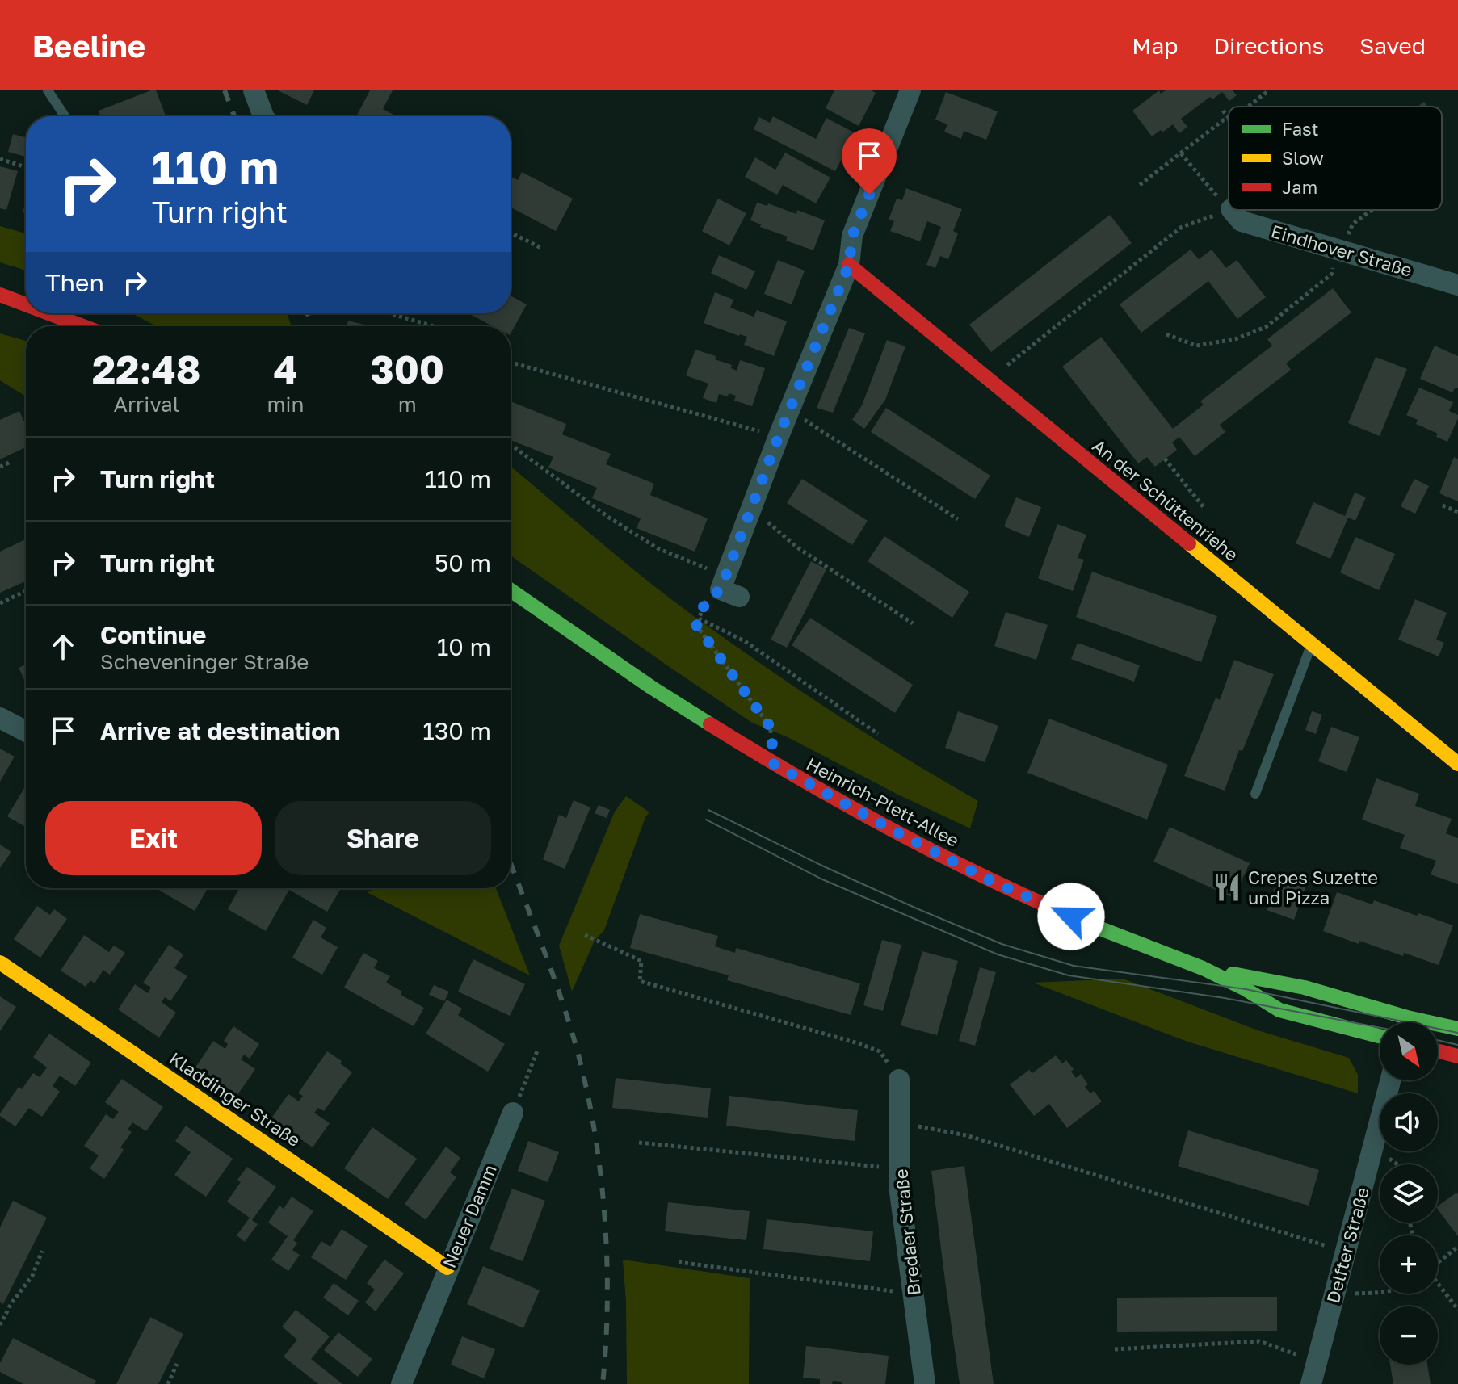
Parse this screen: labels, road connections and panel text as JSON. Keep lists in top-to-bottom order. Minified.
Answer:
{"streets":{"main road":["An der Schüttenriehe","Heinrich-Plett-Allee","Kladdinger Straße"],"street":["Eindhover Straße","Neuer Damm","Bredaer Straße","Delfter Straße"]},"crossings":[["Kladdinger Straße","Neuer Damm"]],"places":{"restaurant":["Crepes Suzette und Pizza"]},"legend":["Fast","Slow","Jam"],"north":"bottom right","page":{"header":"Beeline","nav":["Map","Directions","Saved"],"turn":["110 m","Turn right"],"then":"Then","eta":["22:48","Arrival","4","min","300","m"],"list":[{"name":"Turn right","value":"110 m"},{"name":"Turn right","value":"50 m"},{"name":"Continue","note":"Scheveninger Straße","value":"10 m"},{"name":"Arrive at destination","value":"130 m"}],"buttons":["Exit","Share"],"map_buttons":["+","−"]}}
